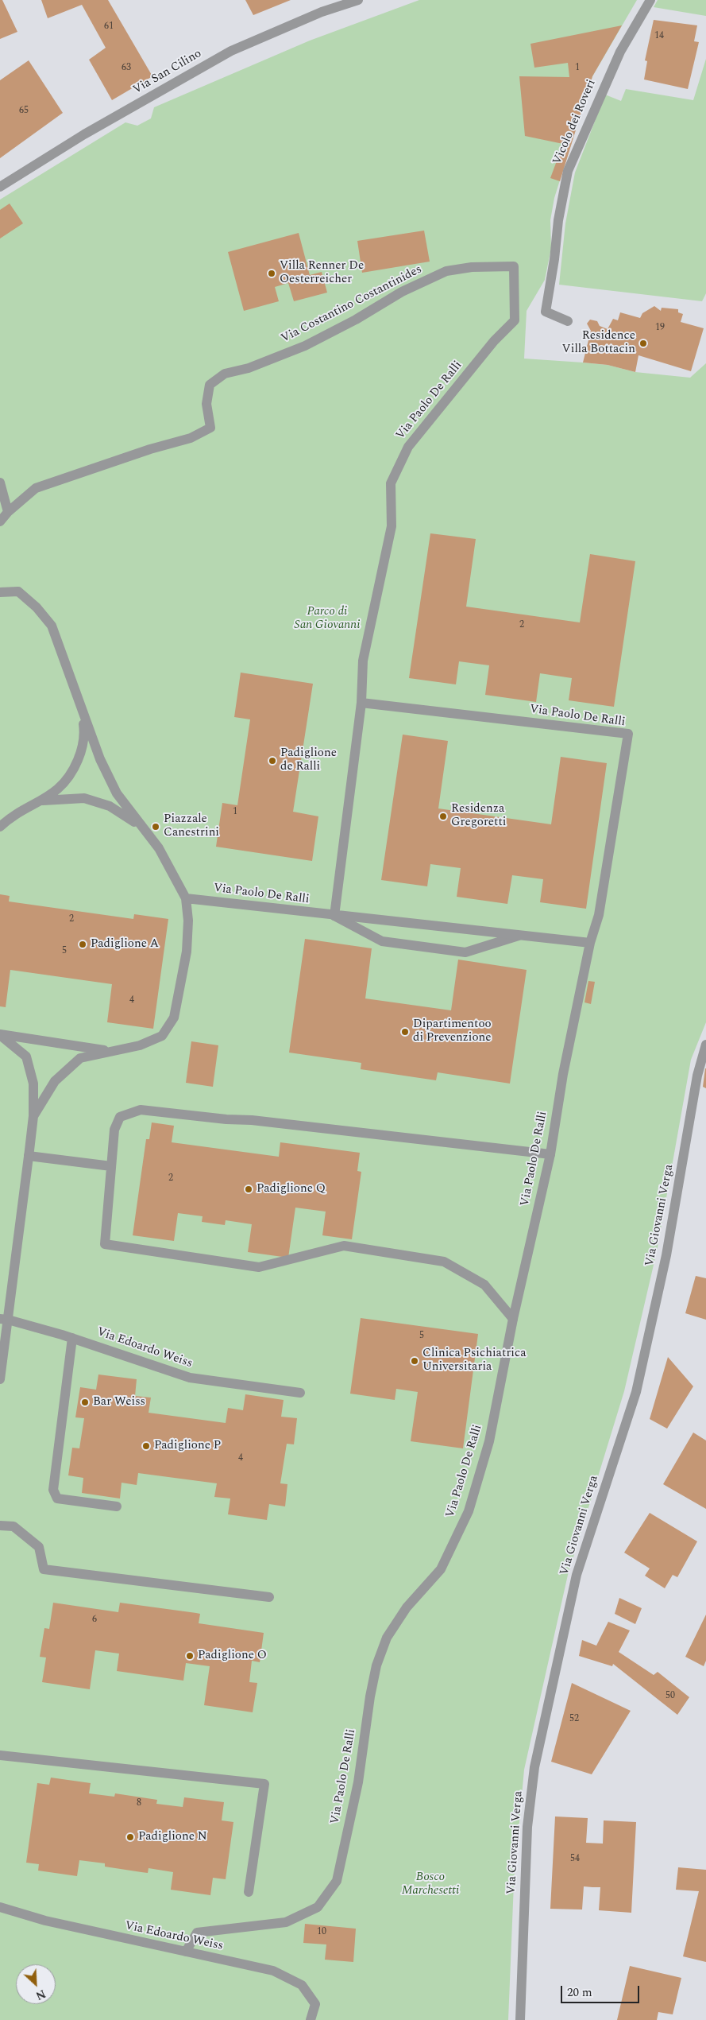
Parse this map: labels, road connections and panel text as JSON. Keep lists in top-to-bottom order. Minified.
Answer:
{"streets":{"street":["Via San Cilino","Vicolo dei Roveri","Via Costantino Costantinides","Via Paolo De Ralli","Via Giovanni Verga","Via Edoardo Weiss"]},"crossings":[["Via Costantino Costantinides","Via Paolo De Ralli"],["Via Paolo De Ralli","Via Edoardo Weiss"]],"parks":["Parco di San Giovanni","Bosco Marchesetti"],"places":["Villa Renner De Oesterreicher","Residence Villa Bottacin","Padiglione de Ralli","Residenza Gregoretti","Piazzale Canestrini","Padiglione A","Dipartimentoo di Prevenzione","Padiglione Q","Clinica Psichiatrica Universitaria","Bar Weiss","Padiglione P","Padiglione O","Padiglione N"],"house_numbers":["61","14","63","1","65","19","2","1","2","5","4","2","5","4","6","50","52","8","54","10"],"scale_bar":"20 m","north":"bottom right"}
